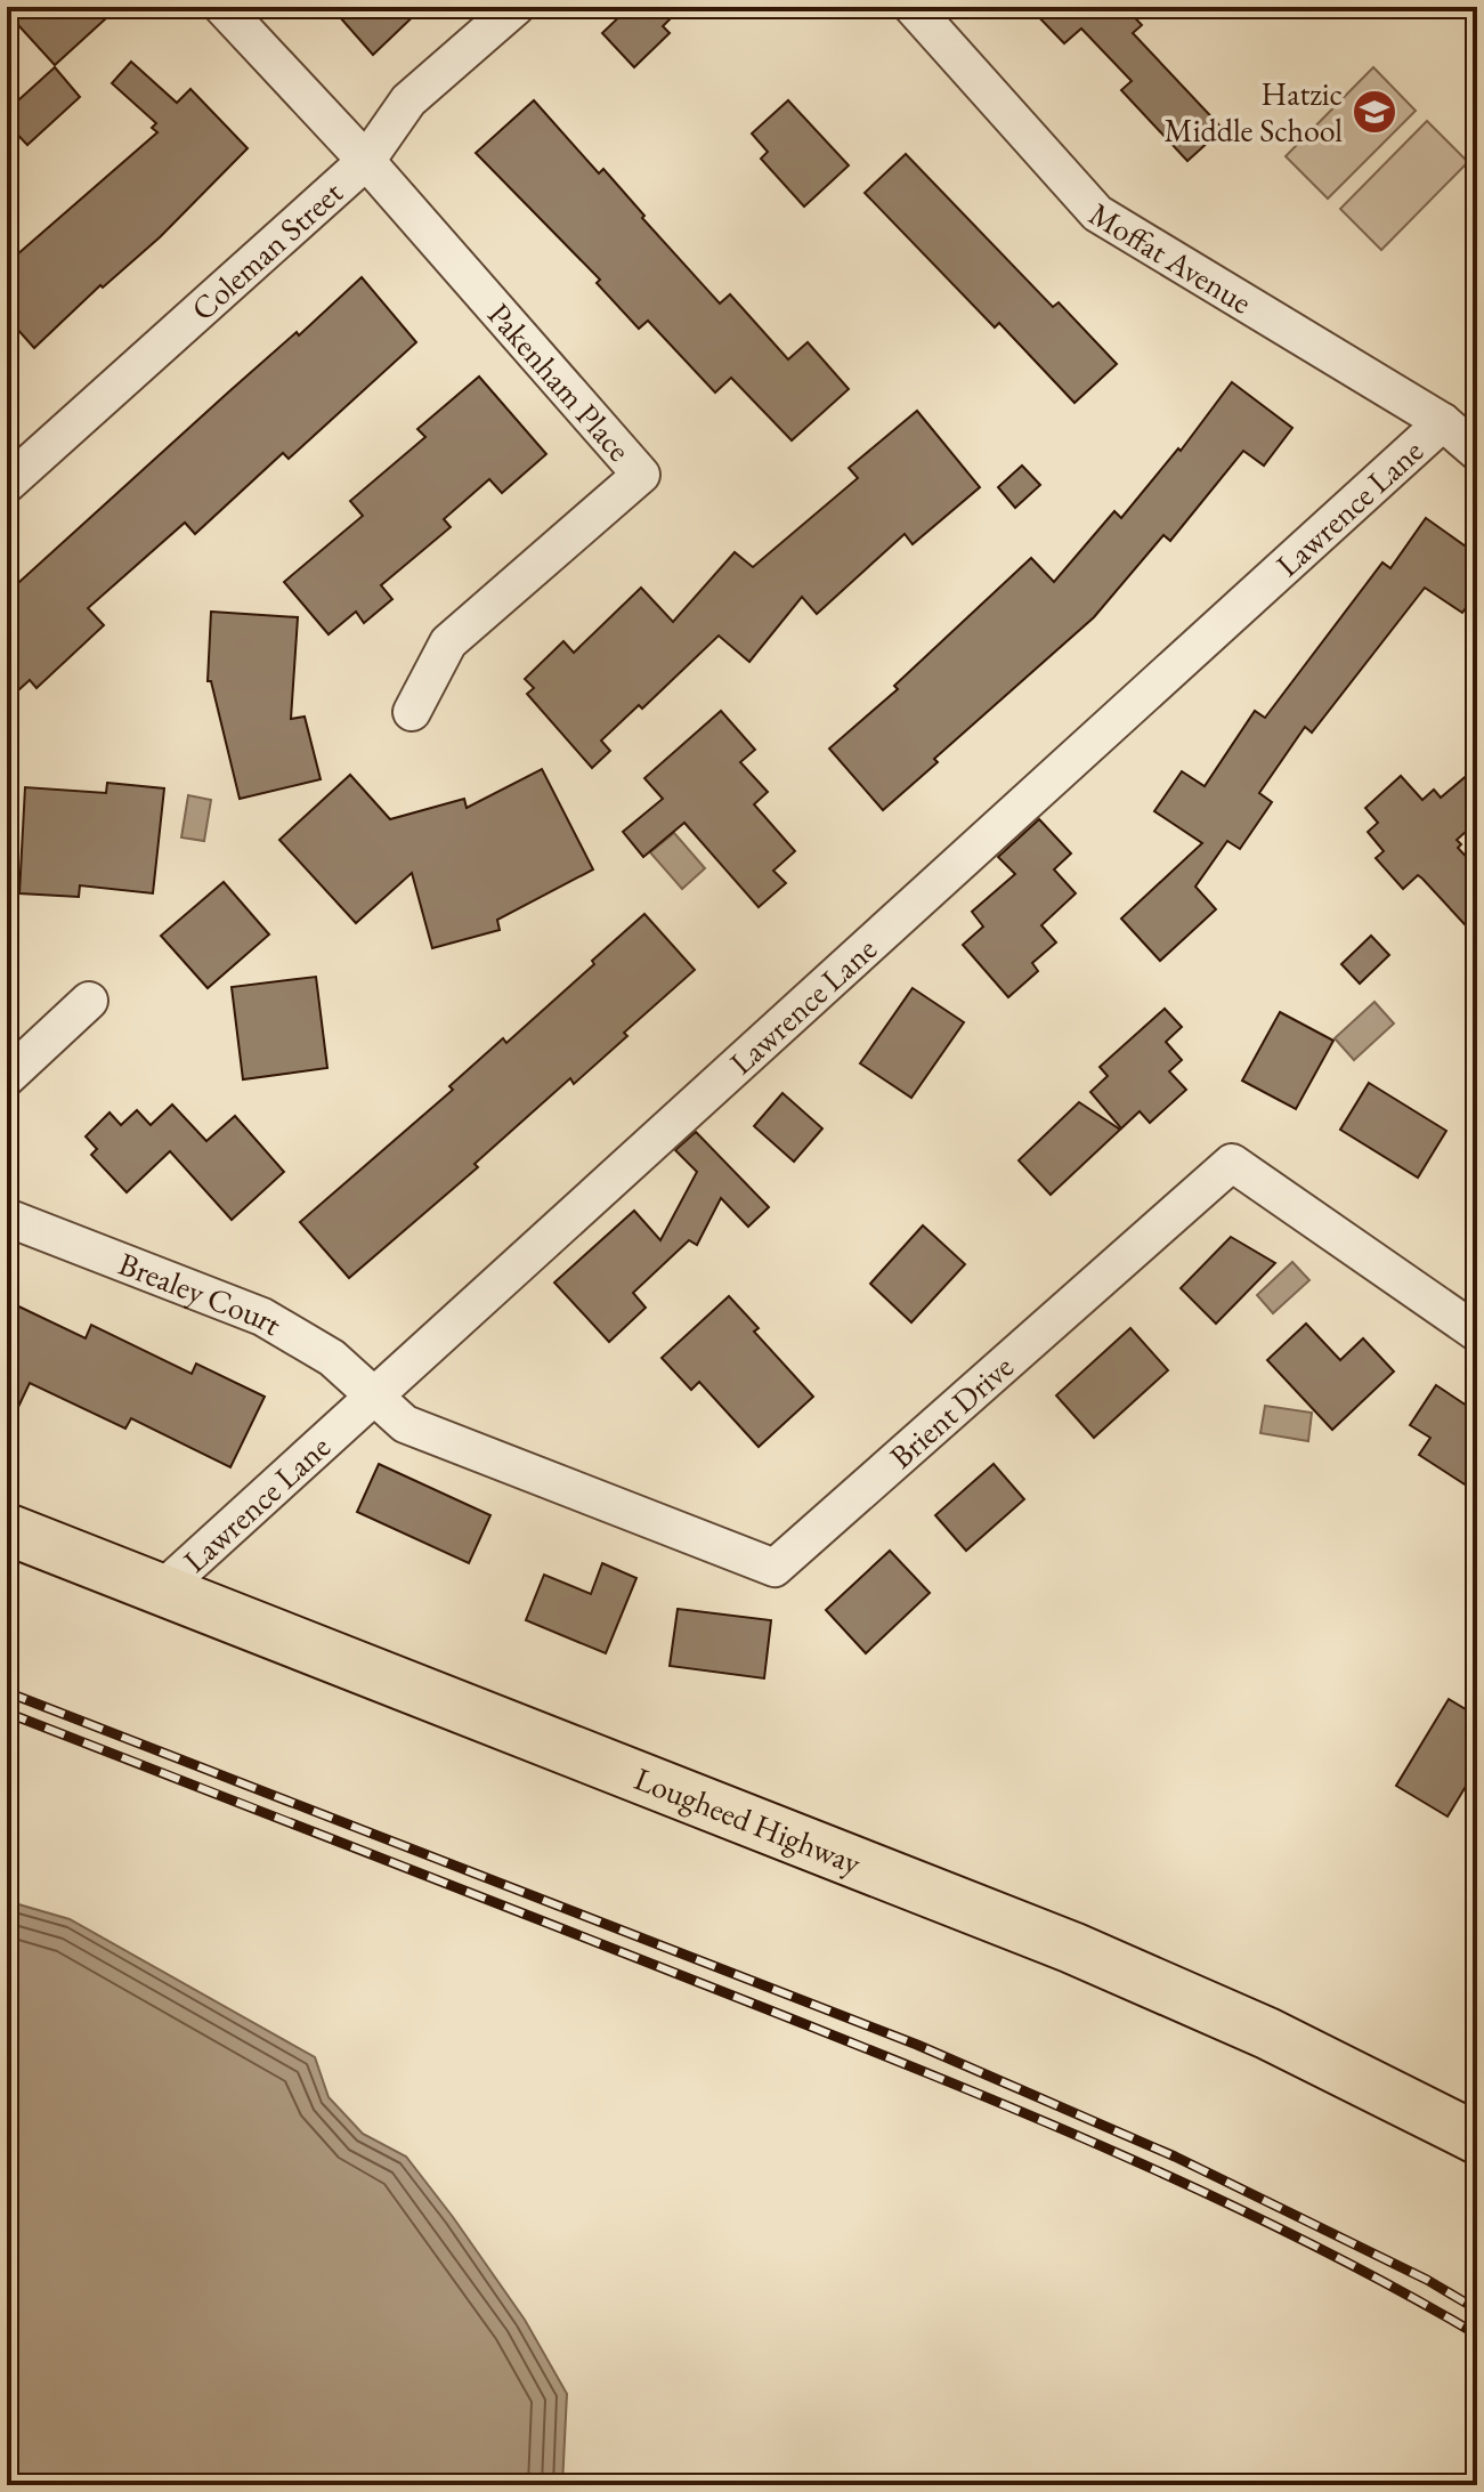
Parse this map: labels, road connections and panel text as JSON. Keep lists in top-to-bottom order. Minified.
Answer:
{"streets":{"main road":["Lougheed Highway"],"street":["Coleman Street","Moffat Avenue","Pakenham Place","Lawrence Lane","Brealey Court","Brient Drive"]},"crossings":[["Coleman Street","Pakenham Place"],["Moffat Avenue","Lawrence Lane"],["Lawrence Lane","Brealey Court"],["Lawrence Lane","Brient Drive"],["Lawrence Lane","Lougheed Highway"],["Brealey Court","Brient Drive"]],"places":{"school or university":["Hatzic Middle School"]}}
